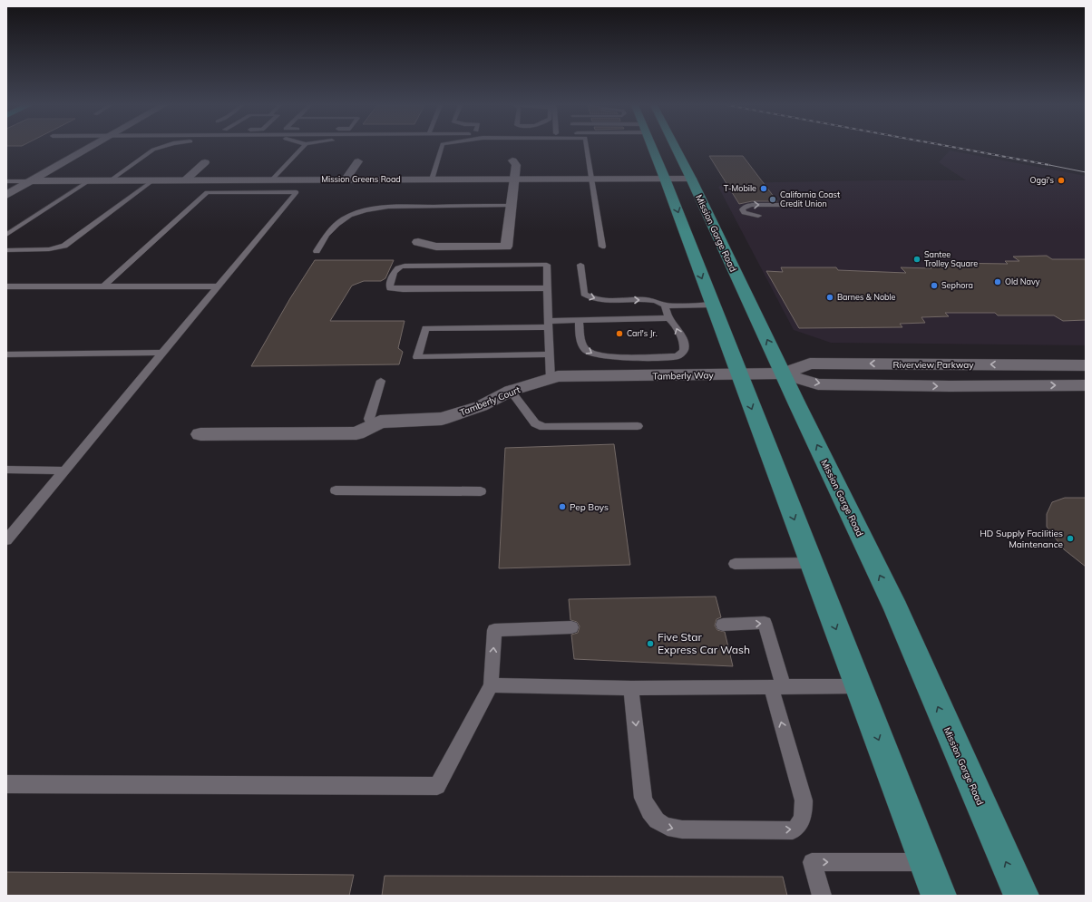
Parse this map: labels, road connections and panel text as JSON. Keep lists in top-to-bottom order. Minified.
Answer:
{"streets":{"main road":["Mission Gorge Road"],"street":["Mission Greens Road","Riverview Parkway","Tamberly Way","Tamberly Court"]},"crossings":[["Mission Greens Road","Mission Gorge Road"],["Mission Gorge Road","Riverview Parkway"],["Riverview Parkway","Tamberly Way"],["Tamberly Way","Tamberly Court"]],"places":["Oggi's","T-Mobile","California Coast Credit Union","Santee Trolley Square","Old Navy","Sephora","Barnes & Noble","Carl's Jr.","Pep Boys","HD Supply Facilities Maintenance","Five Star Express Car Wash"]}
